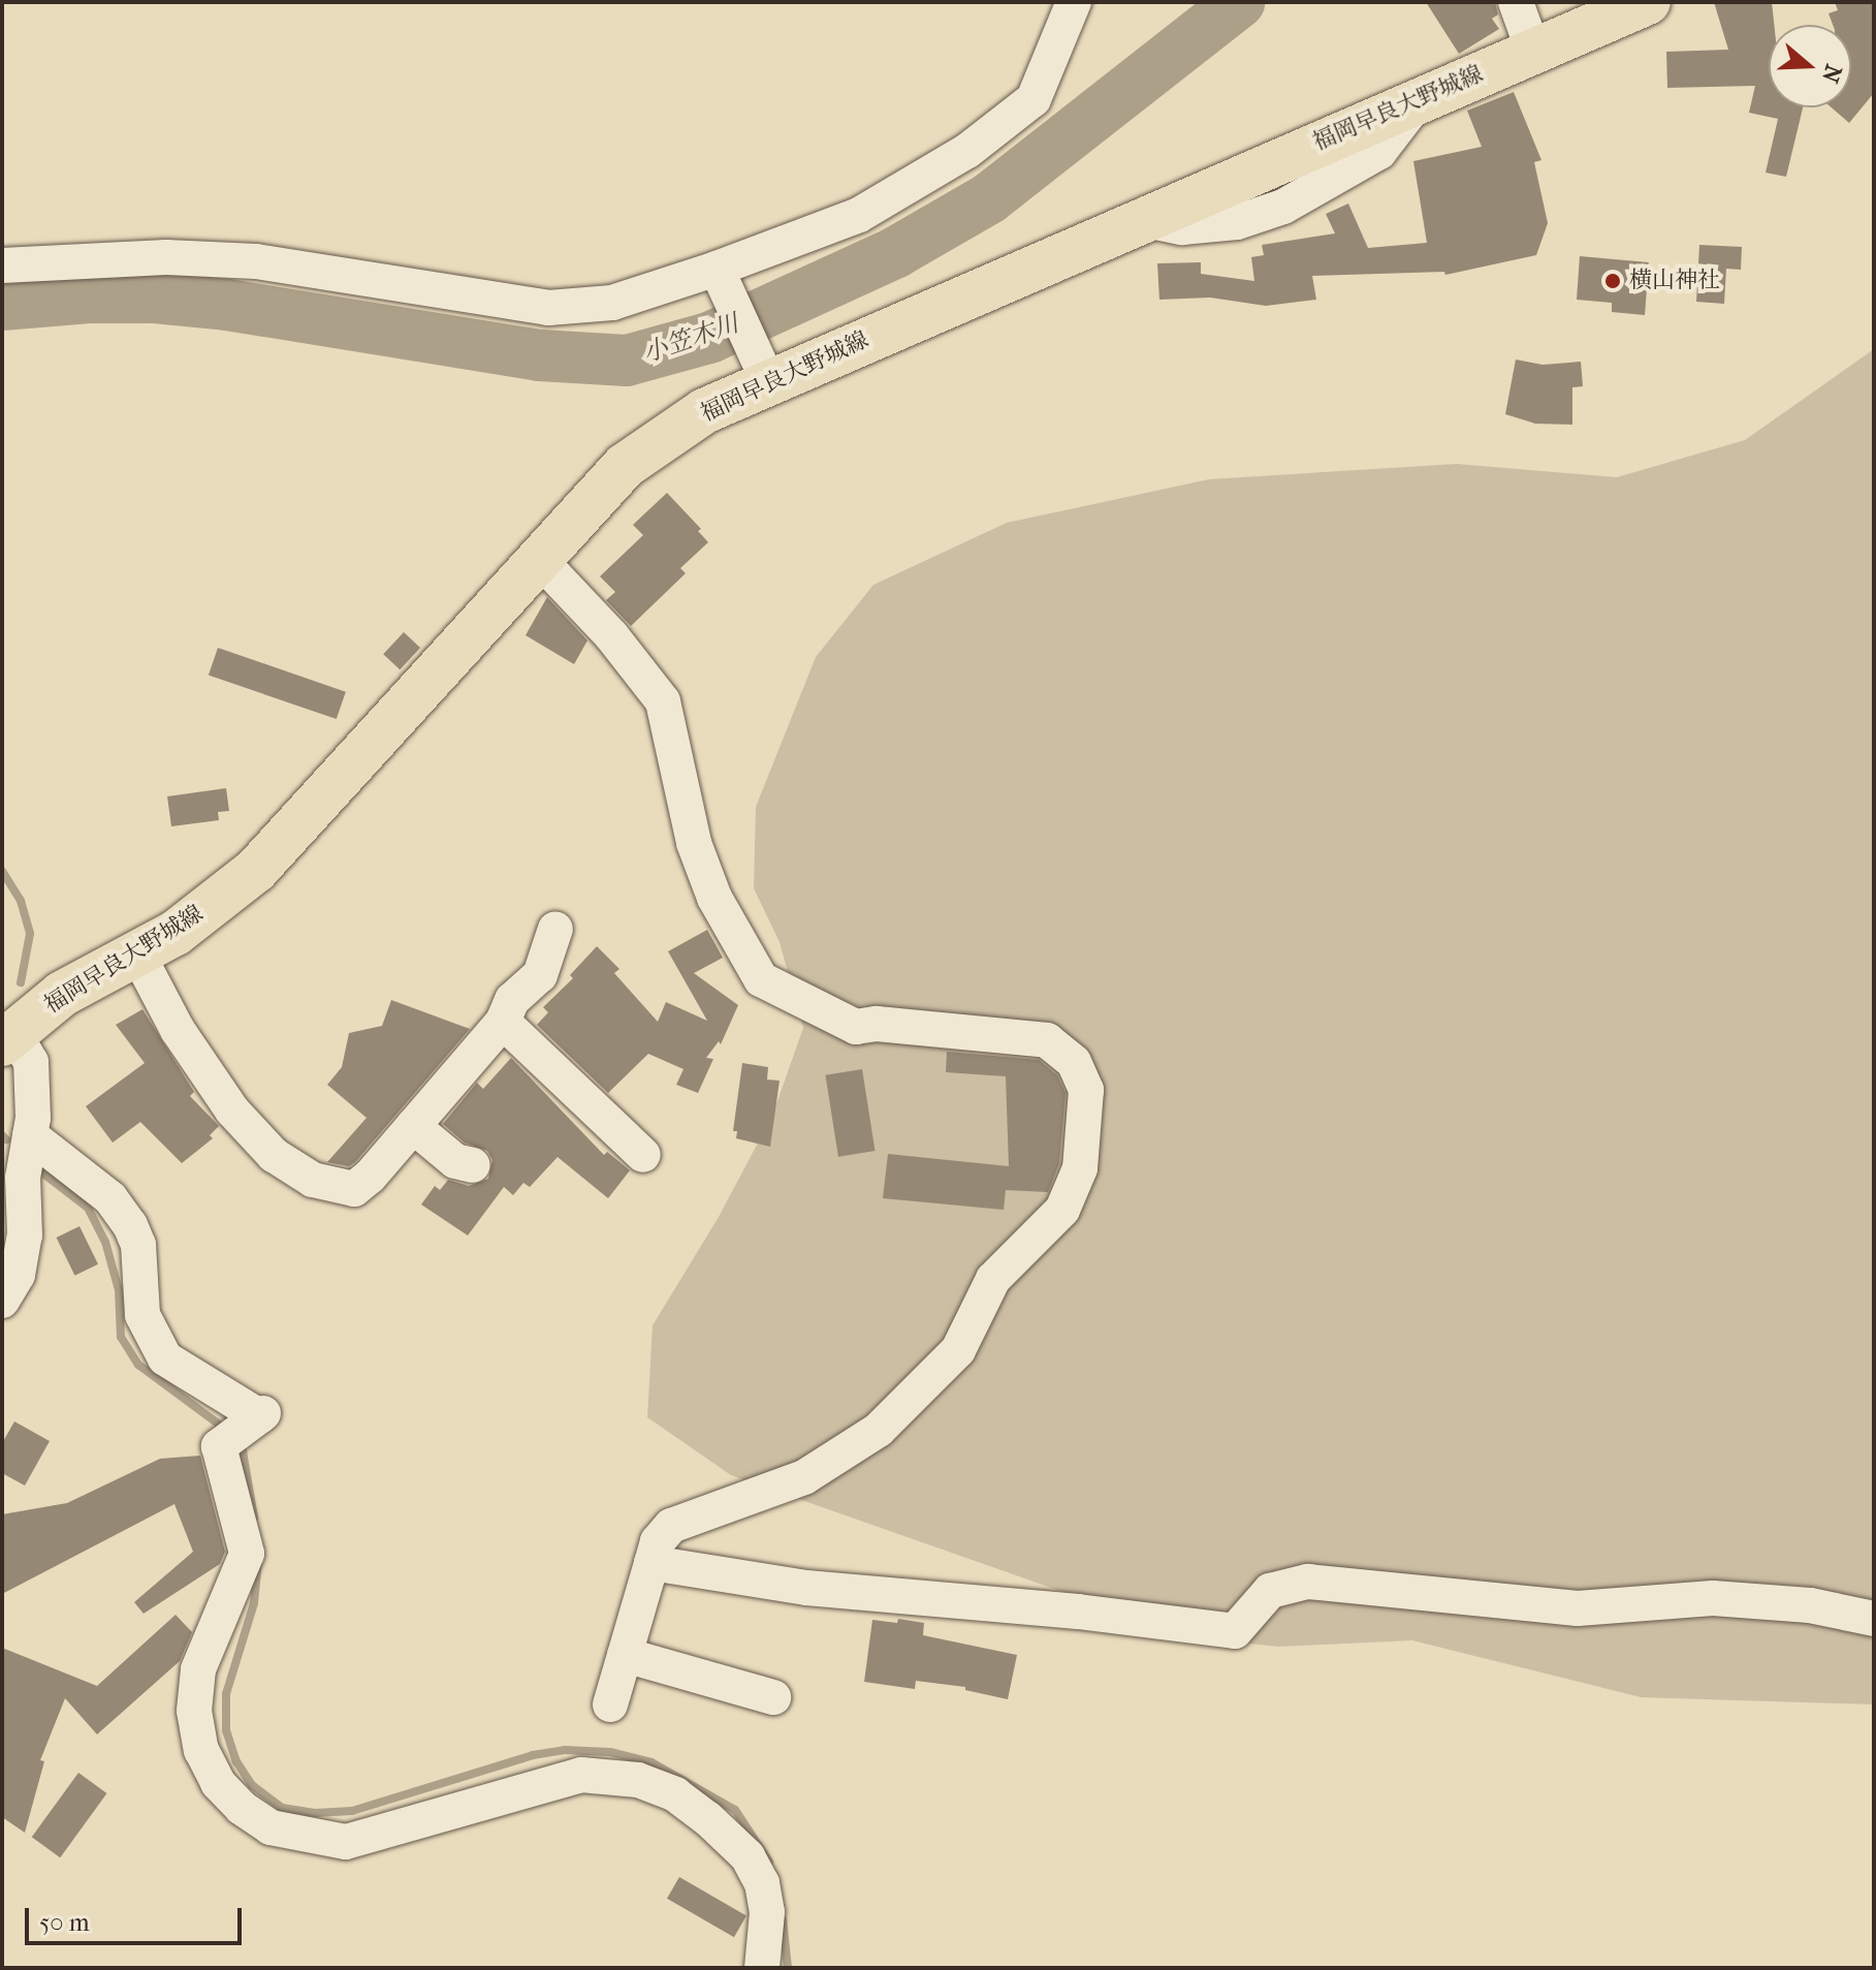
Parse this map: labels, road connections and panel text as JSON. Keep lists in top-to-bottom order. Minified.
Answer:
{"streets":{"main road":["福岡早良大野城線"]},"water":["小笠木川"],"places":["横山神社"],"scale_bar":"50 m","north":"right"}
